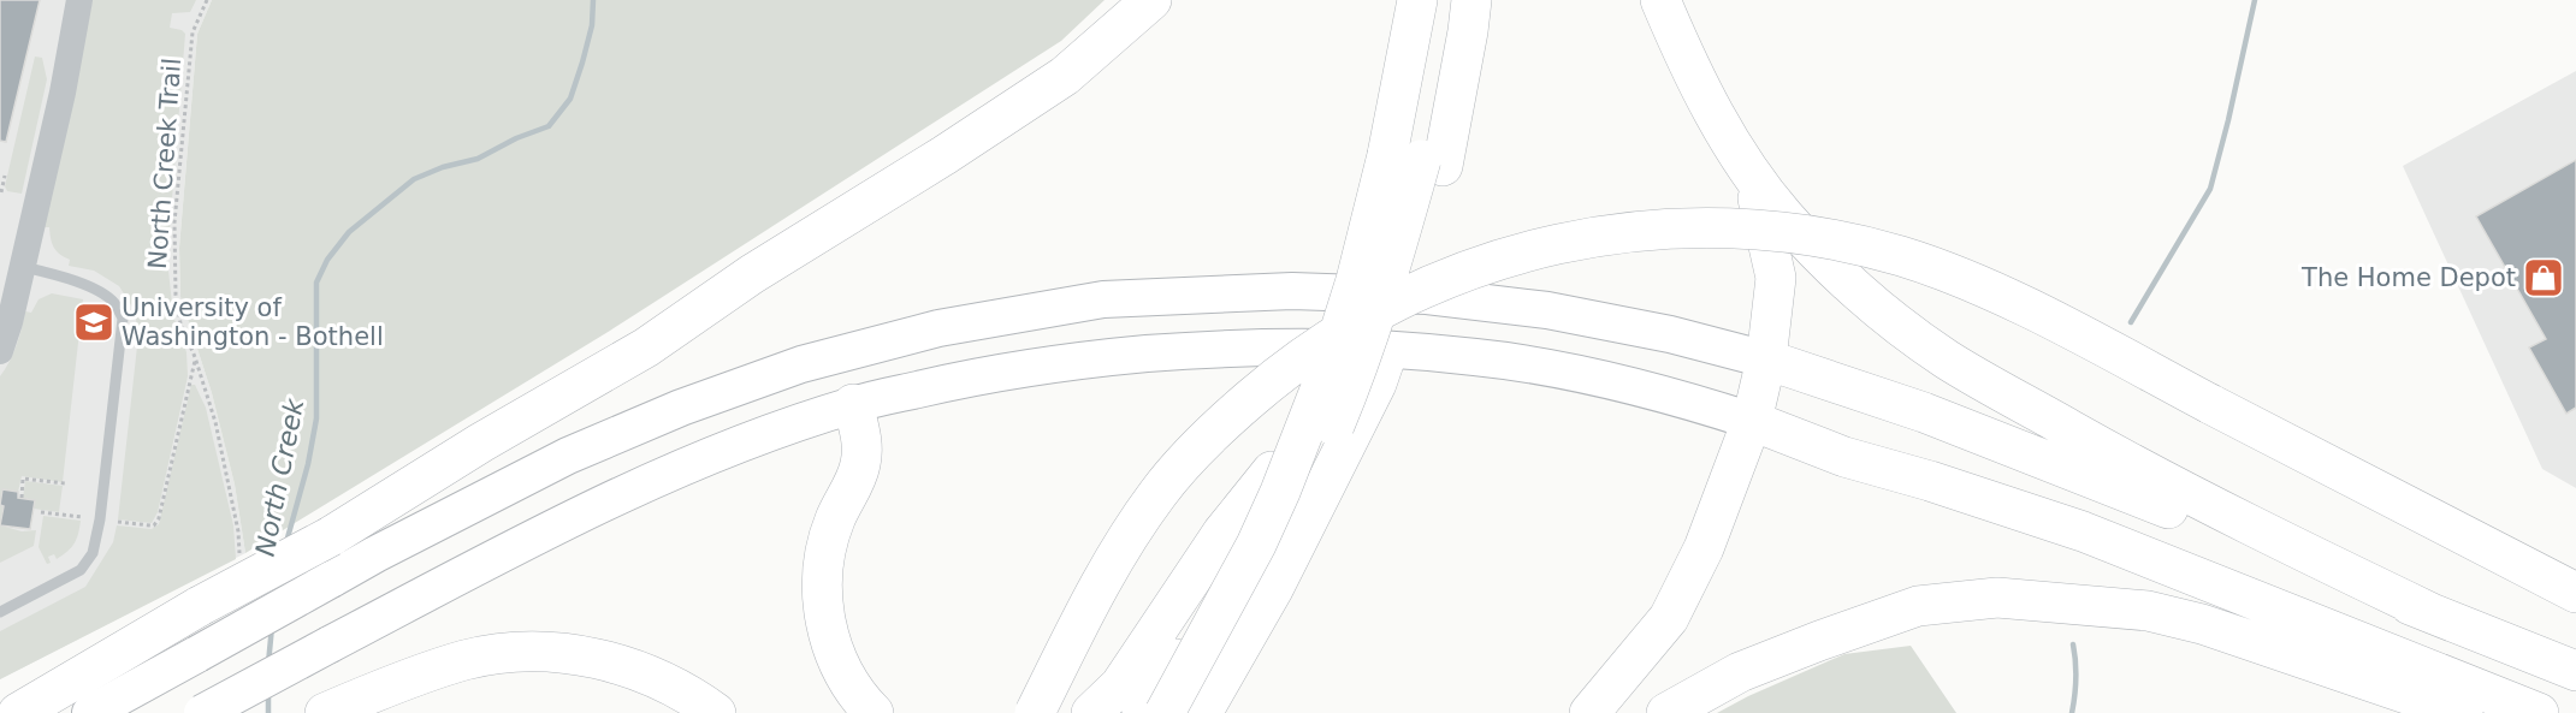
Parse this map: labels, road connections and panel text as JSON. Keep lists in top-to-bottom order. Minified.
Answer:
{"streets":{"path":["North Creek Trail"]},"water":["North Creek"],"places":{"shop":["The Home Depot"],"school or university":["University of Washington - Bothell"]}}
